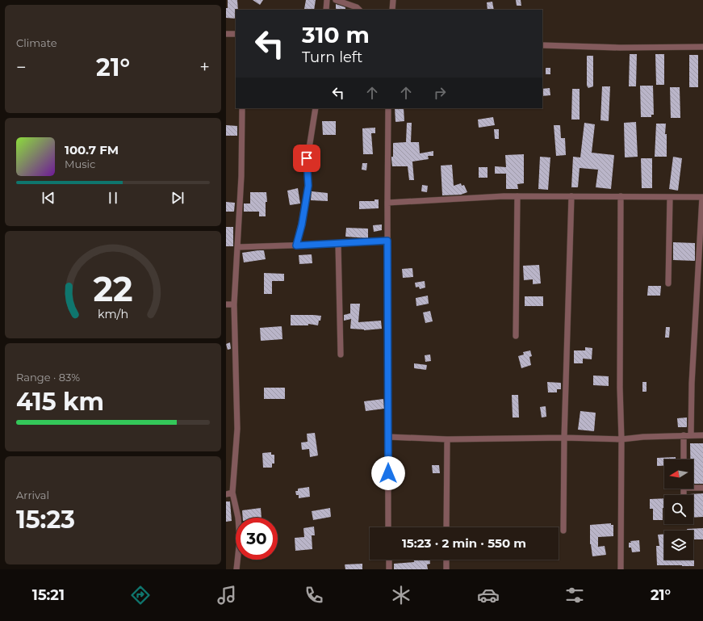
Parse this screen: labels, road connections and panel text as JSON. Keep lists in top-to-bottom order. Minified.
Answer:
{"north":"left","page":{"tile":["Climate",["Range · 83%","415 km"],["Arrival","15:23"]],"turn":["310 m","Turn left"],"heat":["−","21°","+"],"song":["100.7 FM","Music"],"limit":"30","trip":"15:23 · 2 min · 550 m","tabs":["15:21","21°"],"gauge":["22","km/h"]}}
